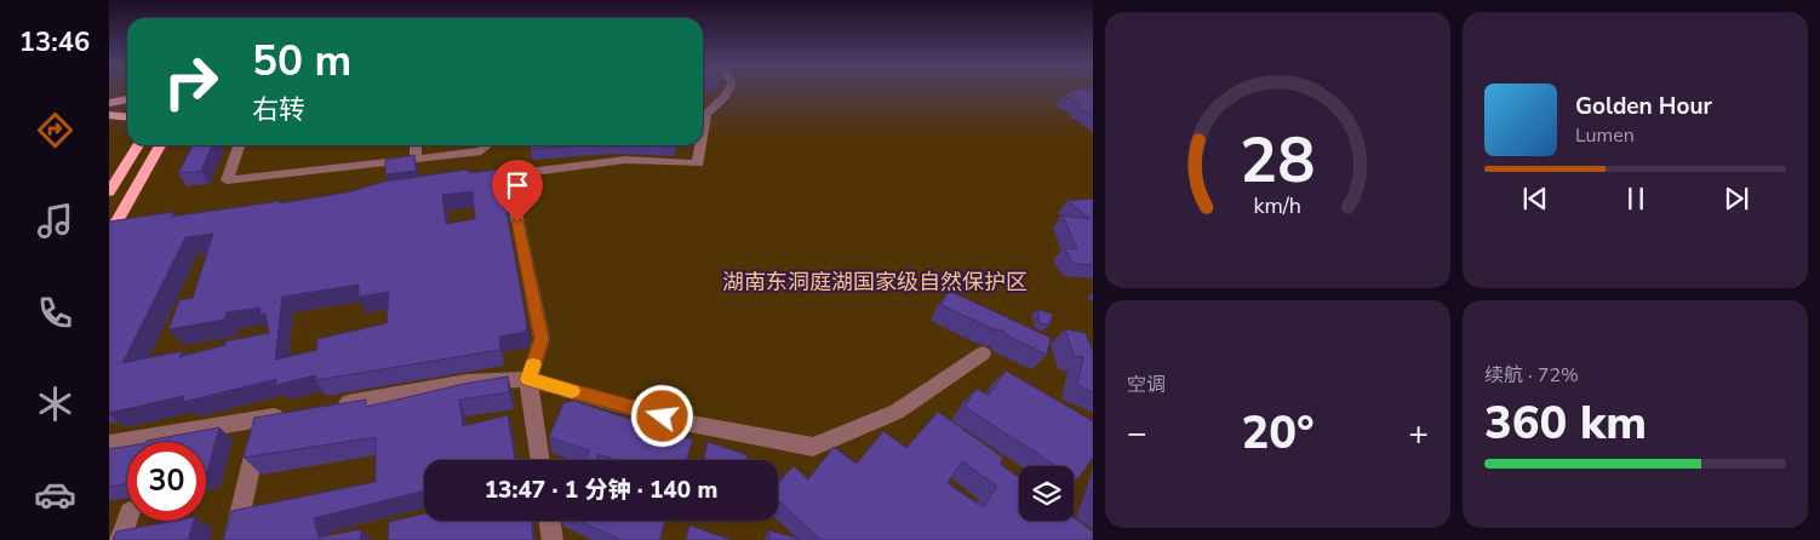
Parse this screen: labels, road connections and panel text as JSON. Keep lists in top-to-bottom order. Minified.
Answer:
{"parks":["湖南东洞庭湖国家级自然保护区"],"page":{"tabs":"13:46","turn":["50 m","右转"],"song":["Golden Hour","Lumen"],"tile":["空调",["续航 · 72%","360 km"]],"heat":["−","20°","+"],"limit":"30","trip":"13:47 · 1 分钟 · 140 m","gauge":["28","km/h"]}}
